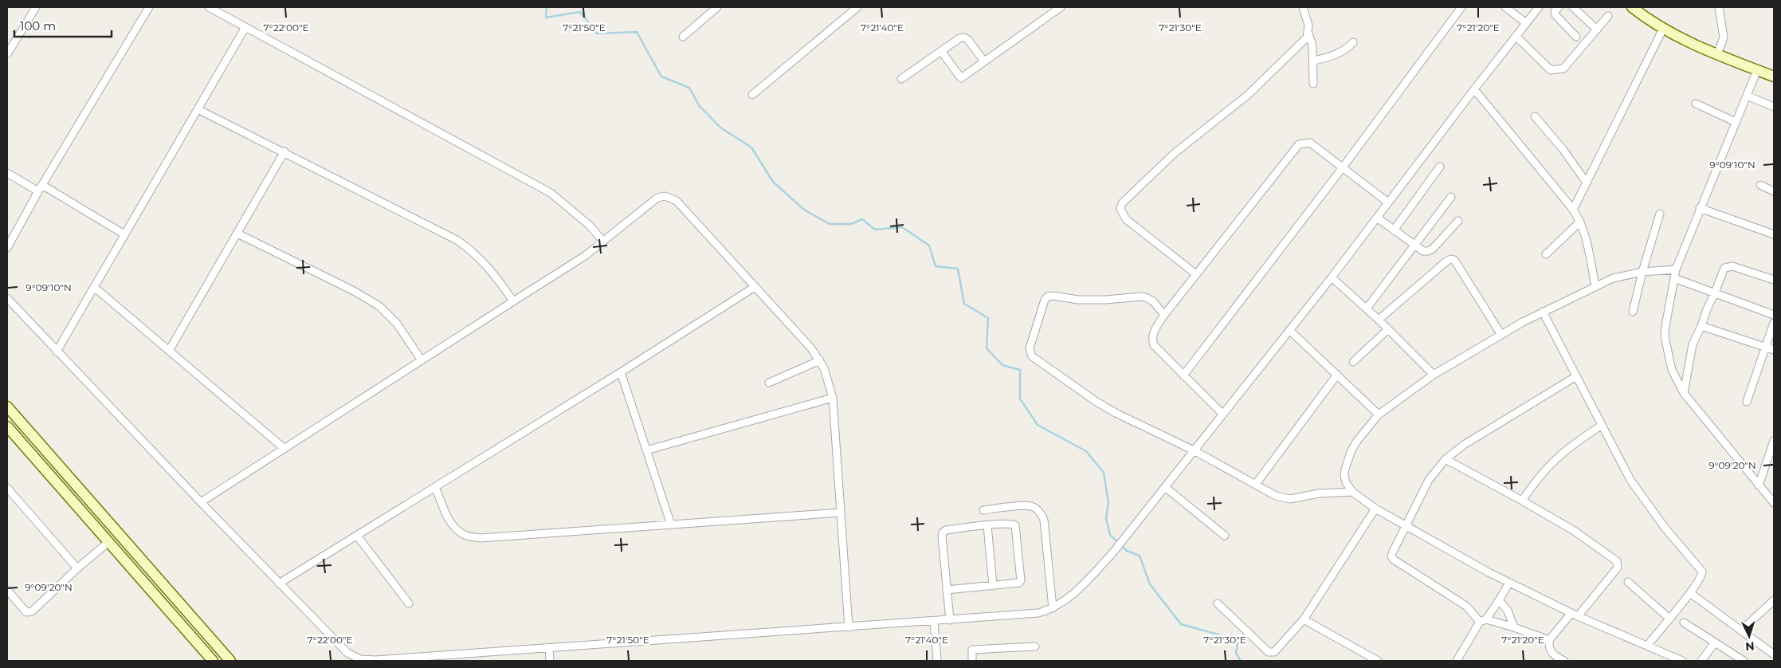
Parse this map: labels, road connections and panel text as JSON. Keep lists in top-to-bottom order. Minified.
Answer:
{"scale_bar":"100 m","north":"bottom","coordinates":["7°22'00\"E","7°21'50\"E","7°21'40\"E","7°21'30\"E","7°21'20\"E","9°09'10\"N","9°09'20\"N"]}
